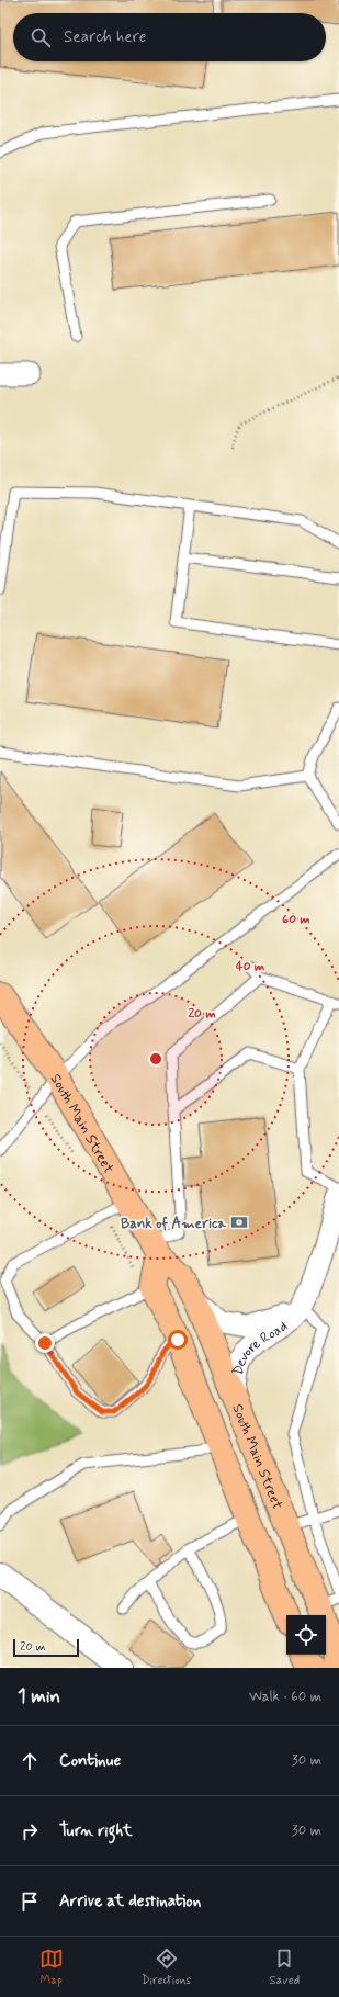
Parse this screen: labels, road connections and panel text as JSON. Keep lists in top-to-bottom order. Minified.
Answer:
{"streets":{"highway":["South Main Street"],"street":["Devore Road"]},"crossings":[["South Main Street","Devore Road"]],"places":{"bank":["Bank of America"]},"scale_bar":"20 m","page":{"search":"Search here","scale":"20 m","heading":["1 min","Walk · 60 m"],"list":[["Continue","30 m"],["Turn right","30 m"],"Arrive at destination"],"nav":["Map","Directions","Saved"]},"rings":["60 m","40 m","20 m"]}
